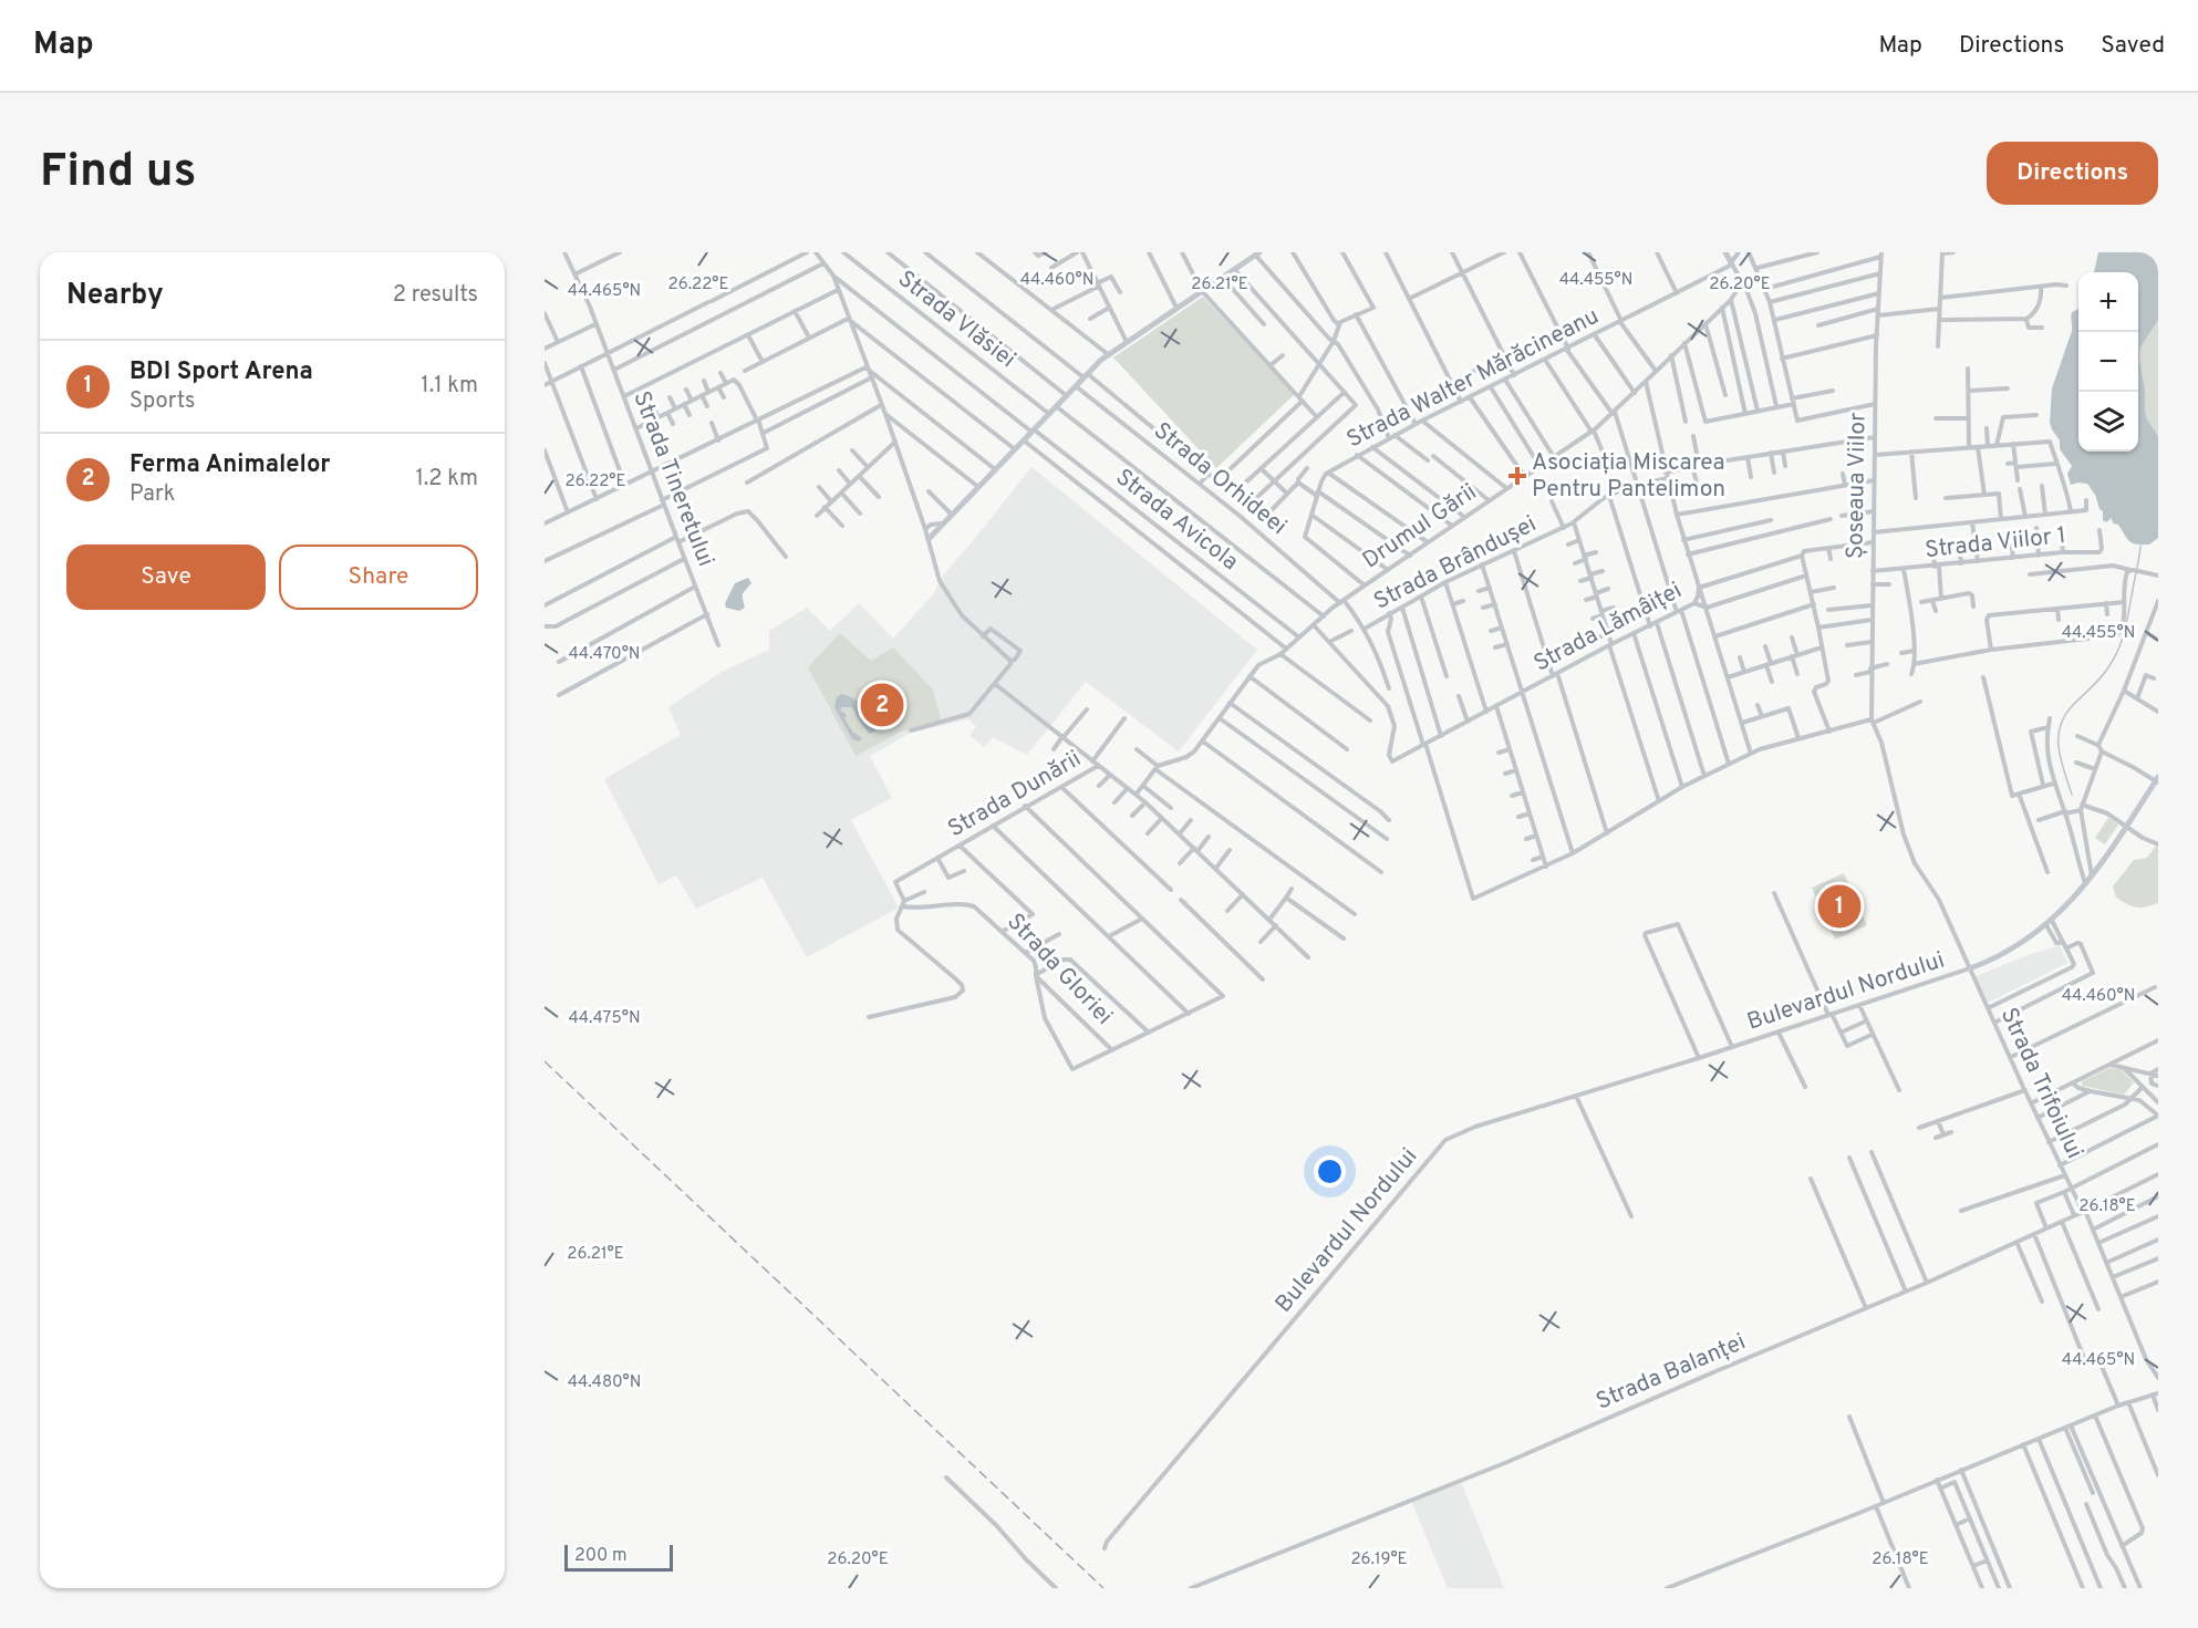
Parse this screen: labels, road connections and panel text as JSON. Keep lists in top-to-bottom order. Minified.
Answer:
{"streets":{"street":["Strada Vlăsiei","Strada Walter Mărăcineanu","Strada Tineretului","Strada Orhideei","Șoseaua Viilor","Strada Avicola","Drumul Gării","Strada Viilor 1","Strada Brândușei","Strada Lămâiței","Strada Dunării","Strada Gloriei","Bulevardul Nordului","Strada Trifoiului","Strada Balanței"]},"crossings":[["Strada Walter Mărăcineanu","Drumul Gării"],["Strada Orhideei","Drumul Gării"],["Strada Orhideei","Strada Brândușei"],["Șoseaua Viilor","Strada Viilor 1"],["Șoseaua Viilor","Strada Brândușei"],["Șoseaua Viilor","Strada Trifoiului"],["Strada Avicola","Drumul Gării"],["Drumul Gării","Strada Brândușei"],["Drumul Gării","Strada Lămâiței"],["Strada Brândușei","Strada Lămâiței"],["Strada Dunării","Strada Gloriei"],["Bulevardul Nordului","Strada Trifoiului"],["Strada Trifoiului","Strada Balanței"]],"places":{"health":["Asociația Miscarea Pentru Pantelimon"]},"scale_bar":"200 m","page":{"header":"Map","nav":["Map","Directions","Saved"],"buttons":["Directions",["Save","Share"]],"title":"Find us","heading":["Nearby","2 results"],"map_buttons":["+","−"],"list":[{"mark":"1","name":"BDI Sport Arena","note":"Sports","value":"1.1 km"},{"mark":"2","name":"Ferma Animalelor","note":"Park","value":"1.2 km"}],"pins":["2","1"],"scale":"200 m"},"coordinates":["44.460°N","44.455°N","26.22°E","26.21°E","26.20°E","44.465°N","44.470°N","44.475°N","26.18°E","44.480°N","26.19°E"]}
